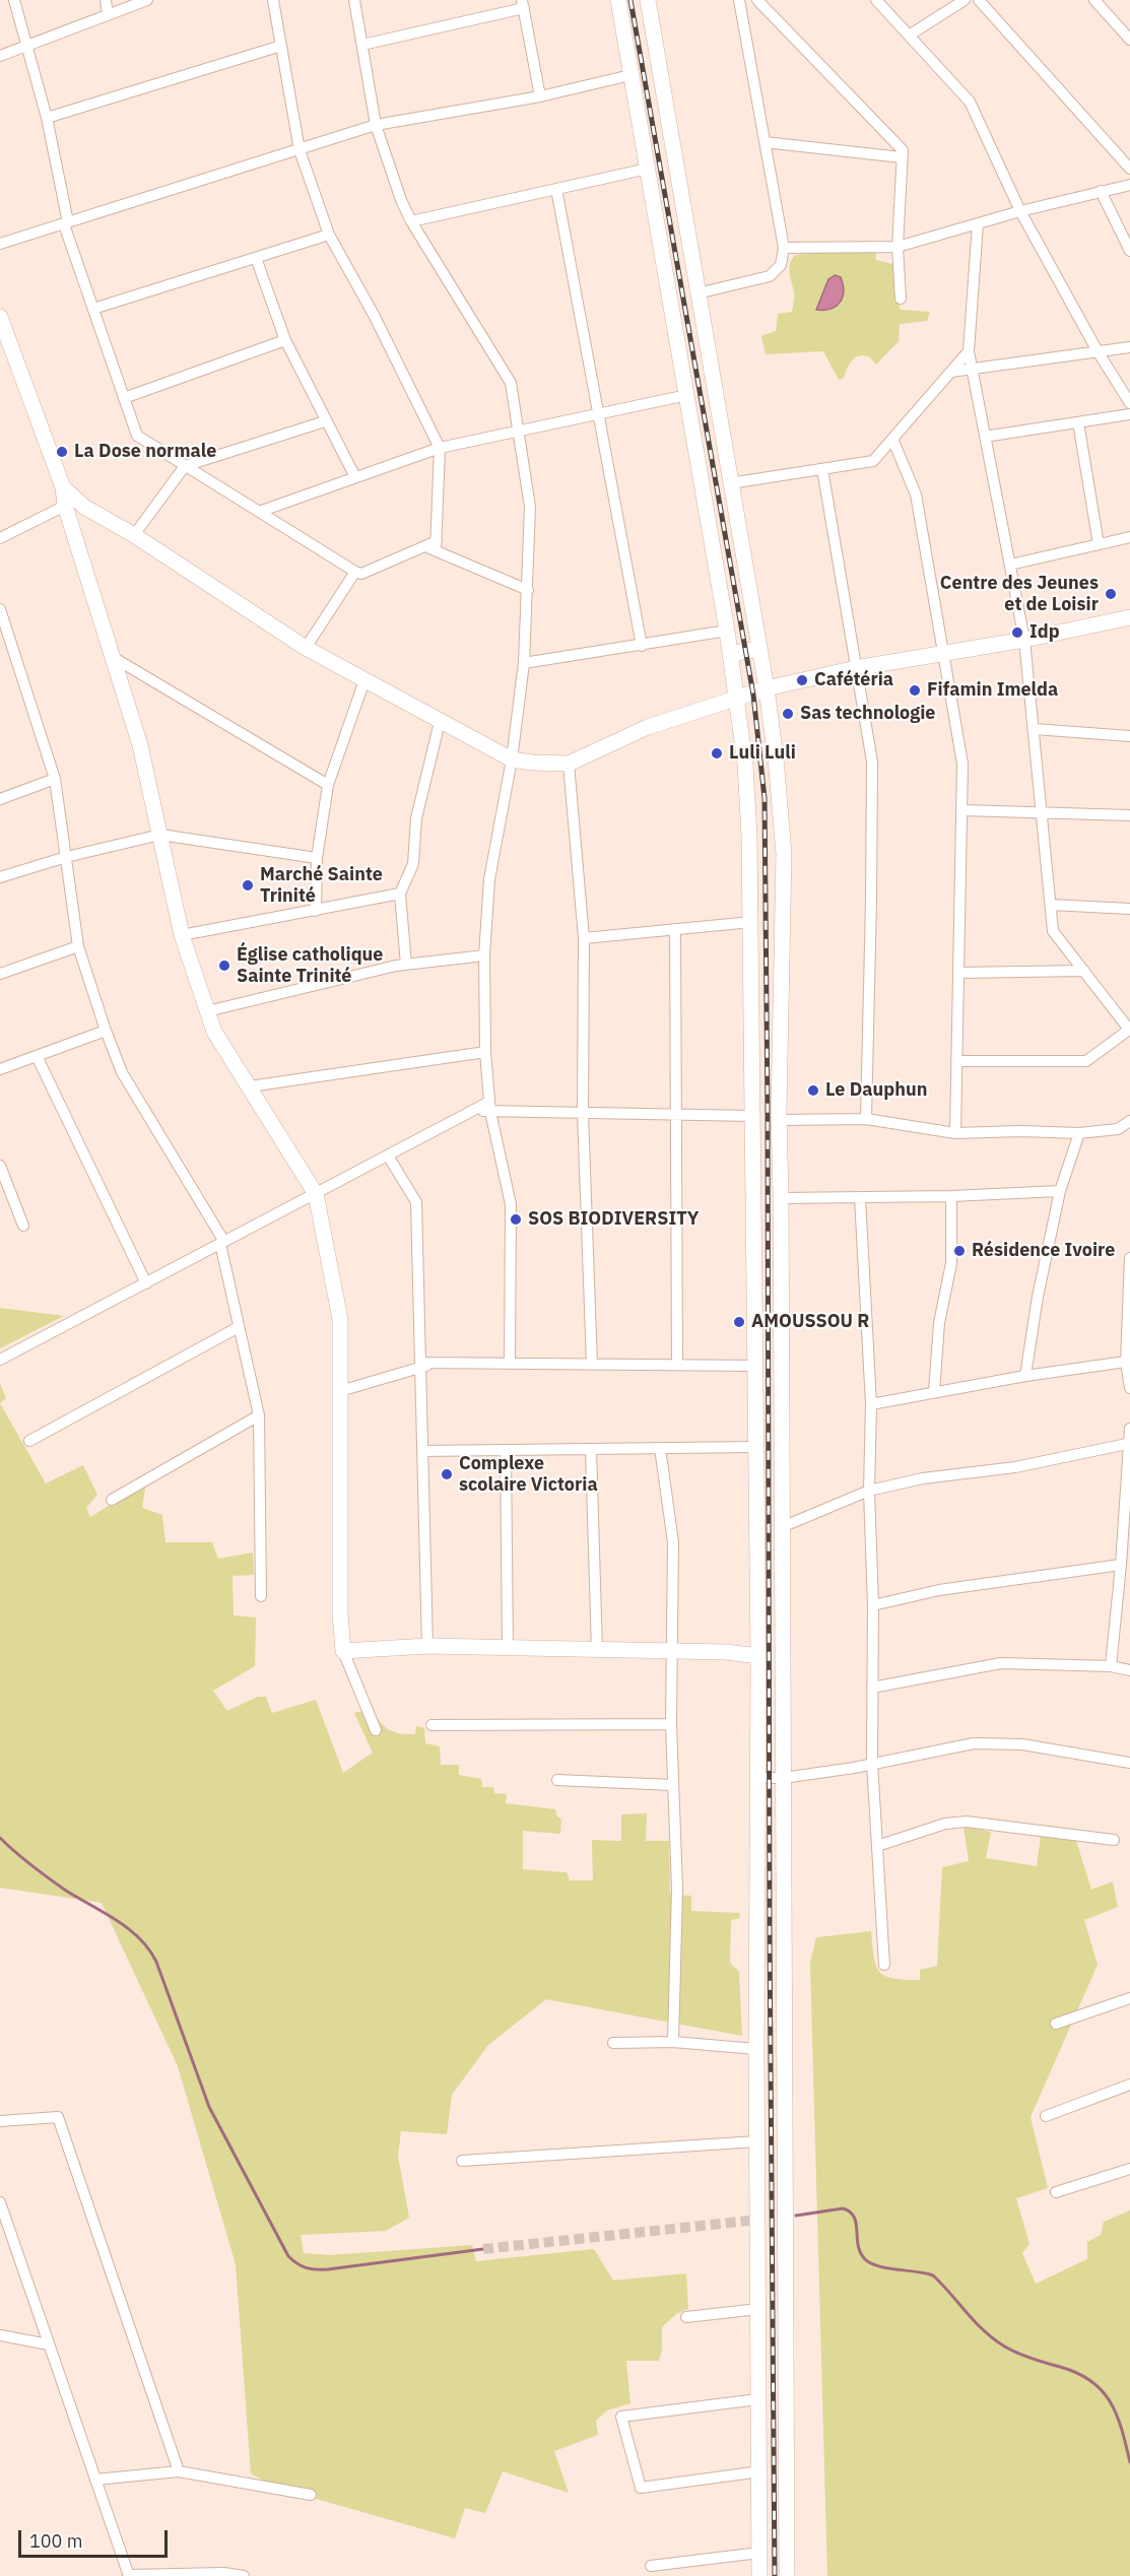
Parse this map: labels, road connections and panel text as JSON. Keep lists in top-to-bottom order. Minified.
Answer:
{"places":["La Dose normale","Centre des Jeunes et de Loisir","Idp","Cafétéria","Fifamin Imelda","Sas technologie","Luli Luli","Marché Sainte Trinité","Église catholique Sainte Trinité","Le Dauphun","SOS BIODIVERSITY","Résidence Ivoire","AMOUSSOU R","Complexe scolaire Victoria"],"scale_bar":"100 m"}
